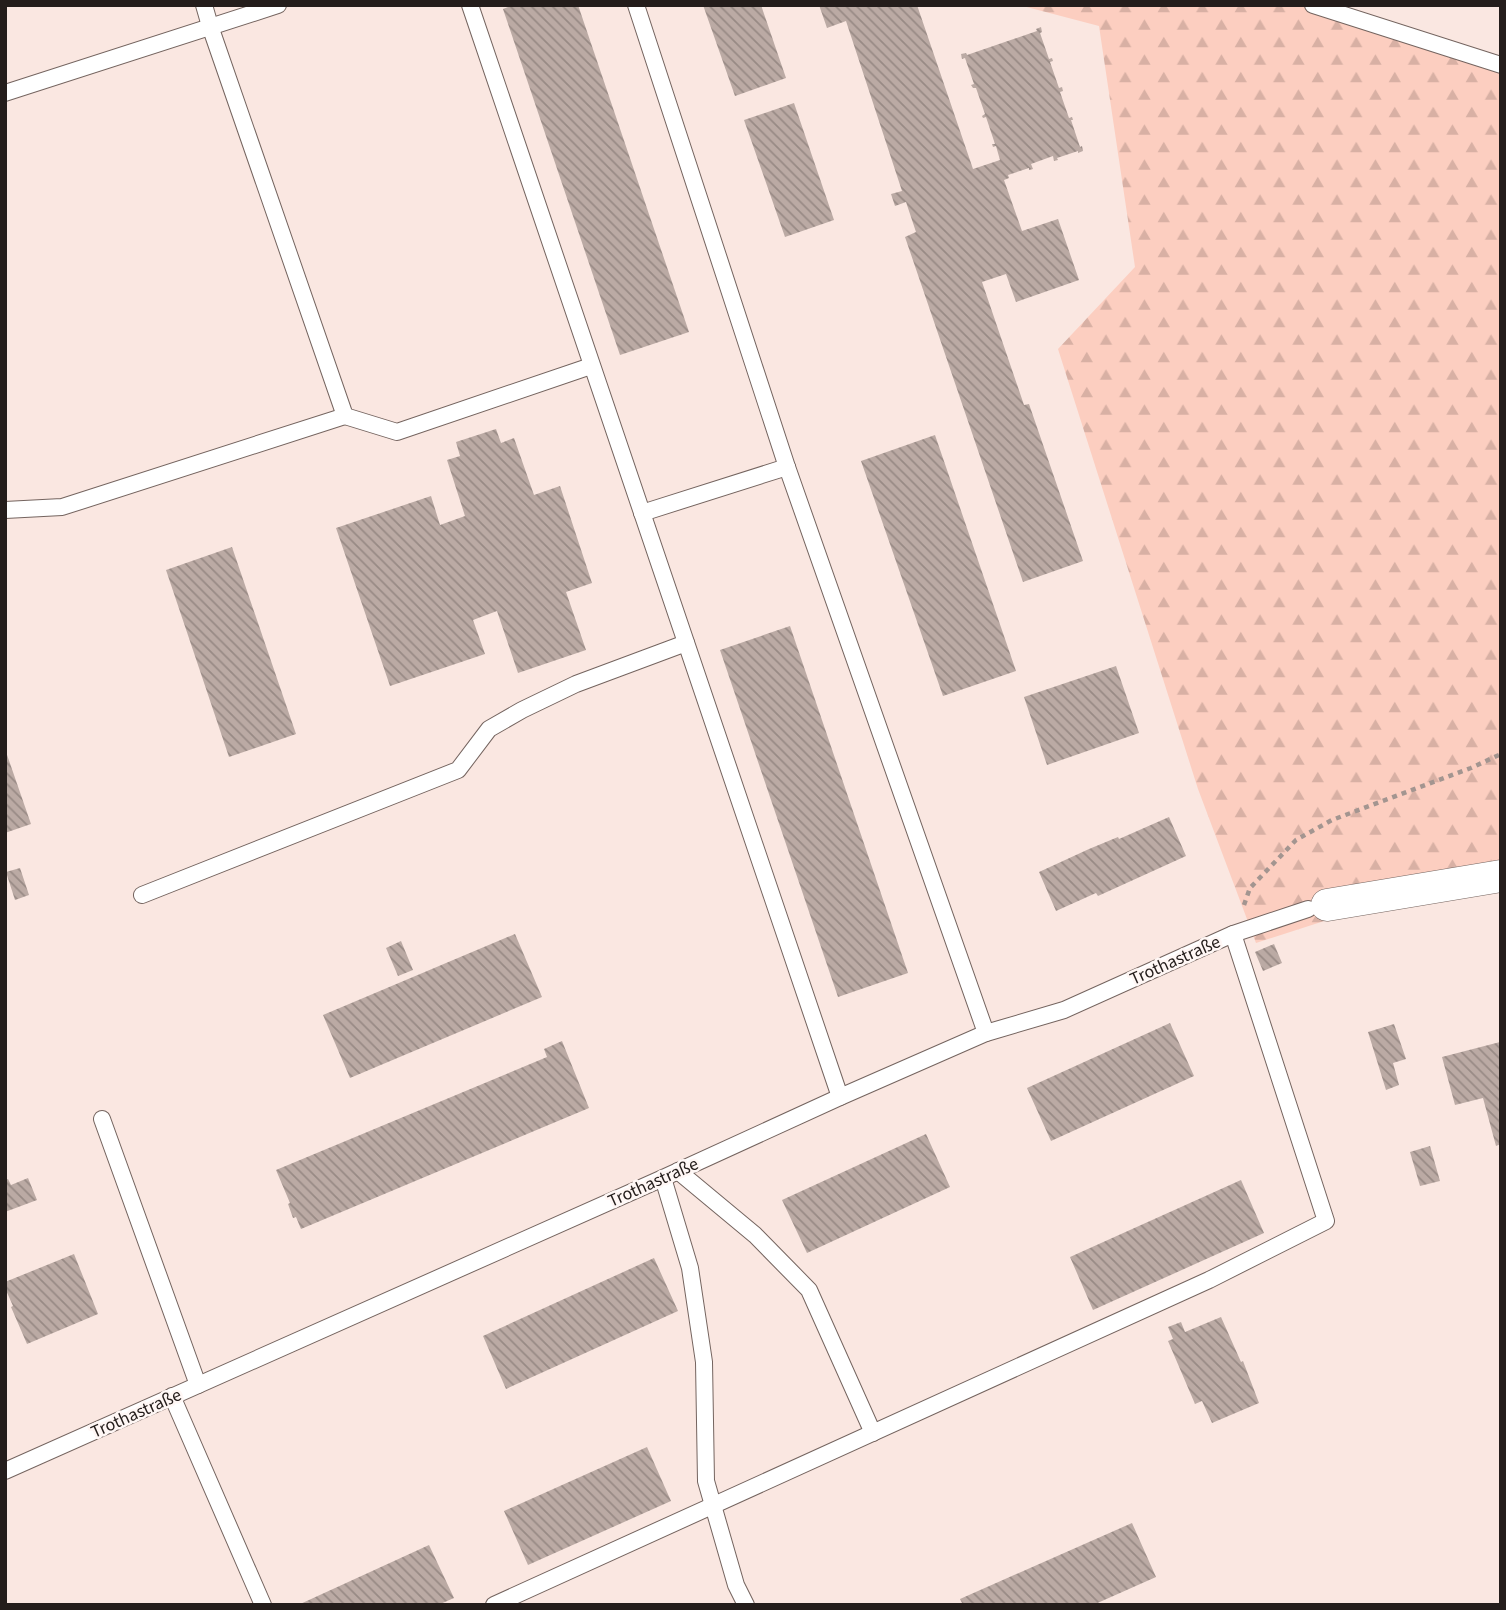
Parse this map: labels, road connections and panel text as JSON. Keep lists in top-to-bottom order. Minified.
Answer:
{"streets":{"street":["Trothastraße"]}}
